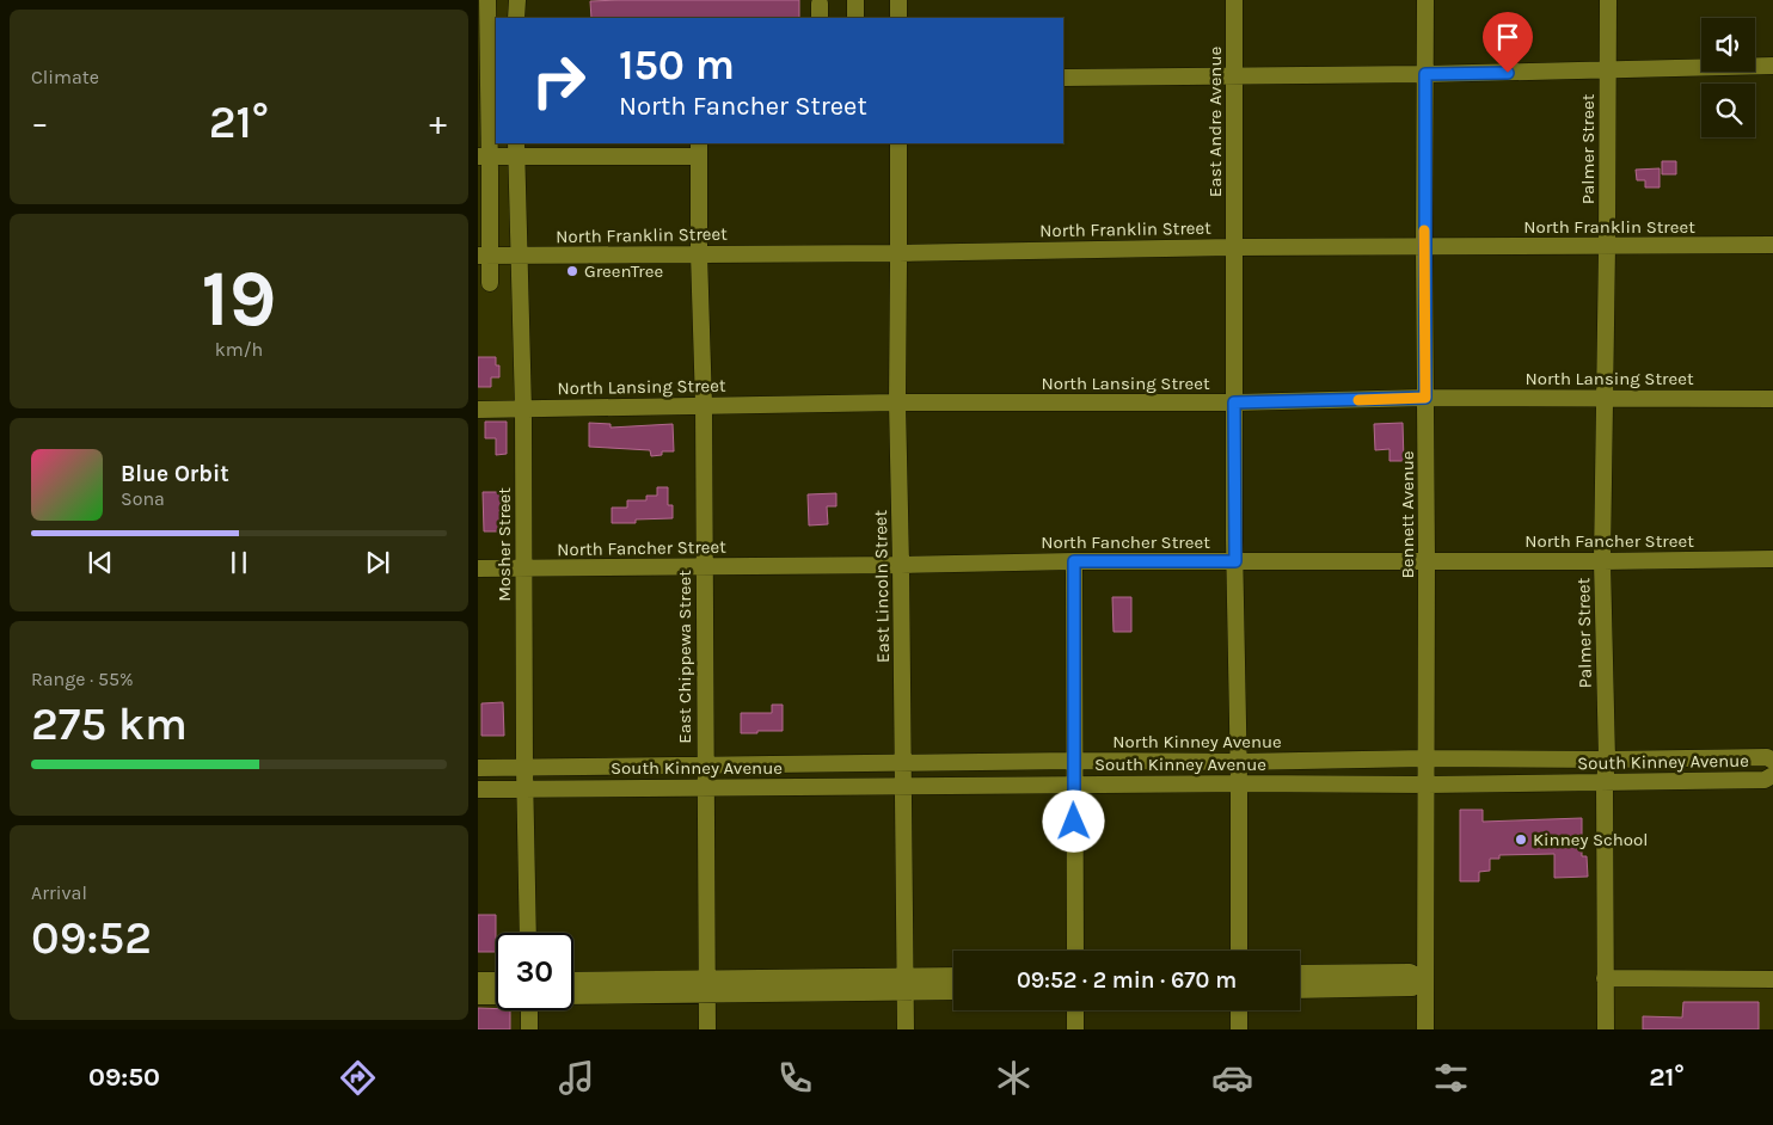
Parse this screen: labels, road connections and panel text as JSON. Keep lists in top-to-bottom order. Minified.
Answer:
{"streets":{"street":["East Andre Avenue","Palmer Street","North Franklin Street","North Lansing Street","Bennett Avenue","North Fancher Street","Mosher Street","East Lincoln Street","East Chippewa Street","North Kinney Avenue","South Kinney Avenue"]},"crossings":[["East Andre Avenue","North Franklin Street"],["East Andre Avenue","North Lansing Street"],["East Andre Avenue","North Fancher Street"],["East Andre Avenue","North Kinney Avenue"],["East Andre Avenue","South Kinney Avenue"],["Palmer Street","North Franklin Street"],["Palmer Street","North Lansing Street"],["Palmer Street","North Fancher Street"],["Palmer Street","North Kinney Avenue"],["Palmer Street","South Kinney Avenue"],["North Franklin Street","Bennett Avenue"],["North Franklin Street","Mosher Street"],["North Franklin Street","East Lincoln Street"],["North Franklin Street","East Chippewa Street"],["North Lansing Street","Bennett Avenue"],["North Lansing Street","Mosher Street"],["North Lansing Street","East Lincoln Street"],["North Lansing Street","East Chippewa Street"],["Bennett Avenue","North Fancher Street"],["Bennett Avenue","North Kinney Avenue"],["Bennett Avenue","South Kinney Avenue"],["North Fancher Street","Mosher Street"],["North Fancher Street","East Lincoln Street"],["North Fancher Street","East Chippewa Street"],["Mosher Street","North Kinney Avenue"],["Mosher Street","South Kinney Avenue"],["East Lincoln Street","North Kinney Avenue"],["East Lincoln Street","South Kinney Avenue"],["East Chippewa Street","North Kinney Avenue"],["East Chippewa Street","South Kinney Avenue"]],"places":["GreenTree","Kinney School"],"page":{"tile":["Climate",["19","km/h"],["Range · 55%","275 km"],["Arrival","09:52"]],"turn":["150 m","North Fancher Street"],"heat":["−","21°","+"],"song":["Blue Orbit","Sona"],"limit":"30","trip":"09:52 · 2 min · 670 m","tabs":["09:50","21°"]}}
